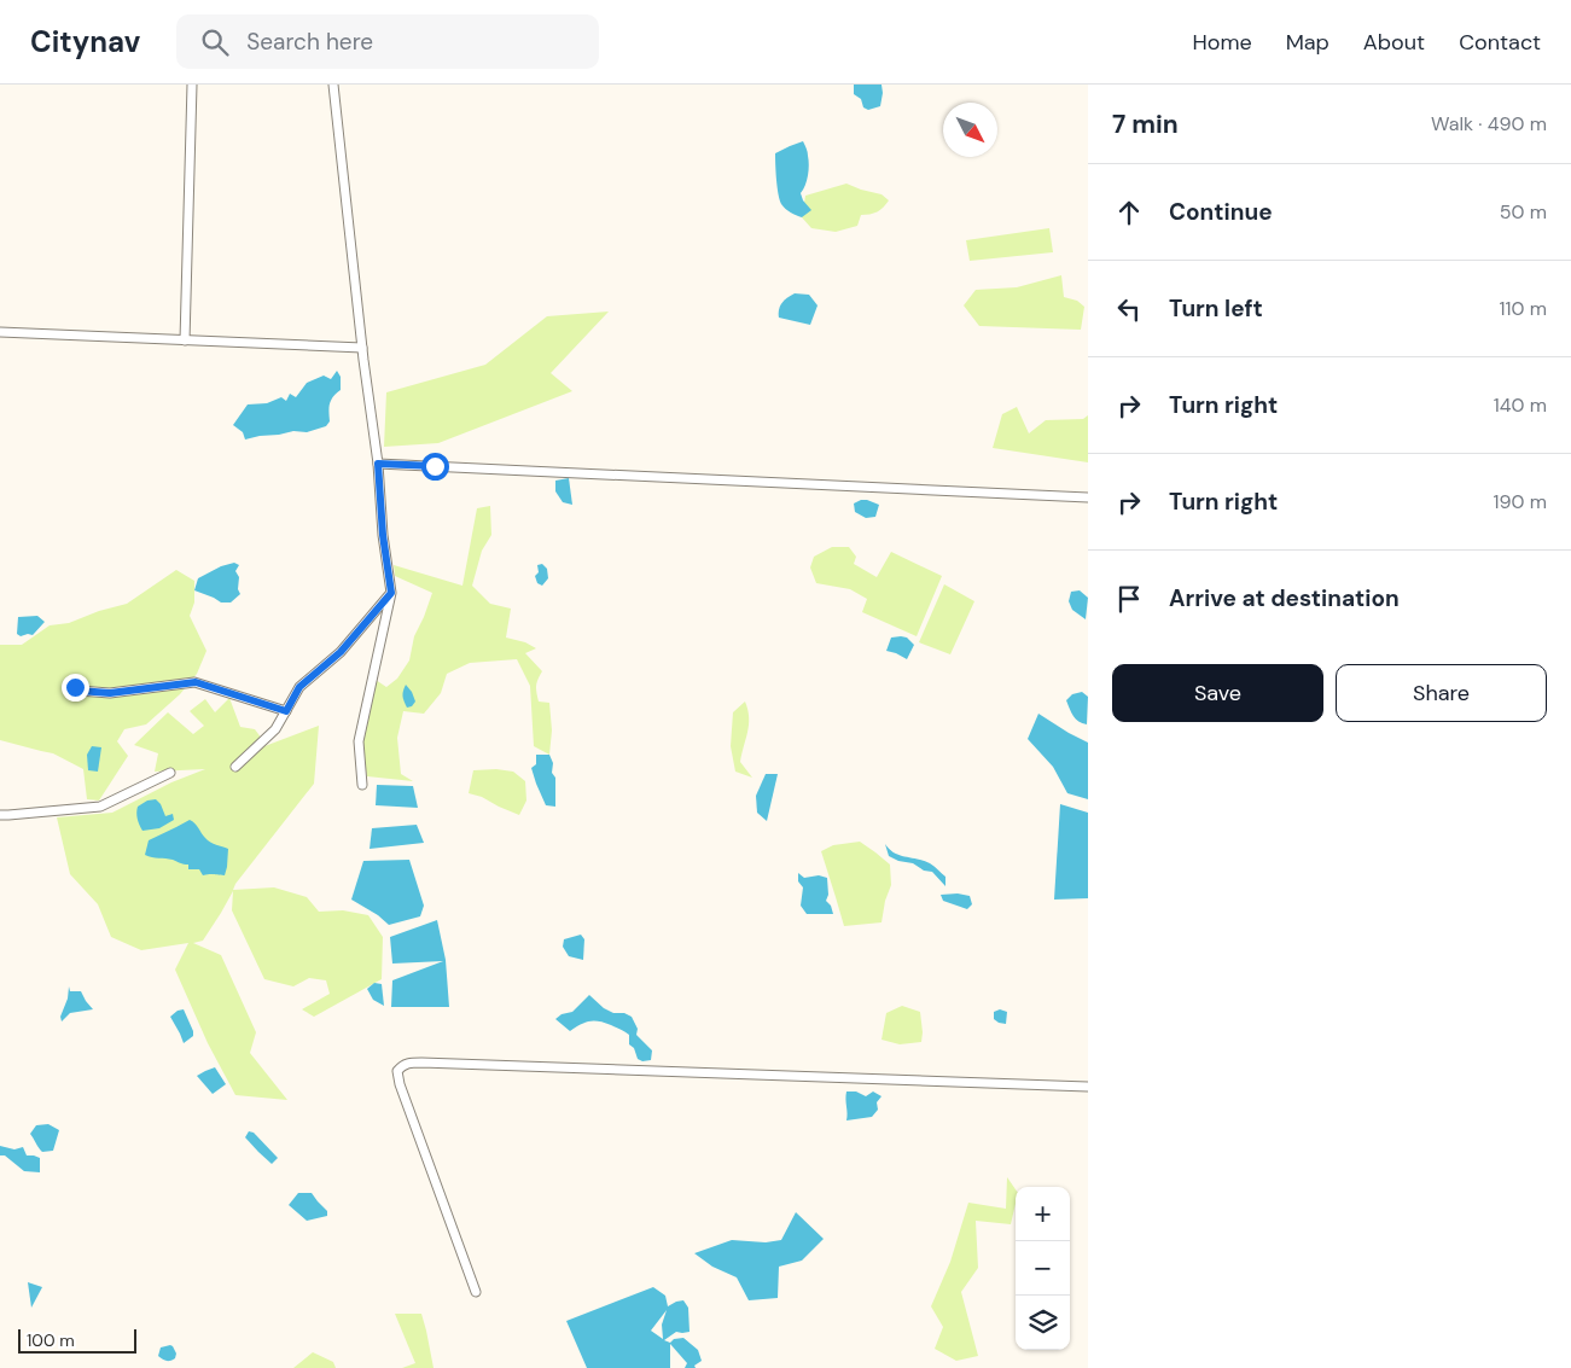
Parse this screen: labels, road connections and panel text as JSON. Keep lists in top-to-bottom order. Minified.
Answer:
{"scale_bar":"100 m","north":"bottom right","page":{"header":"Citynav","search":"Search here","nav":["Home","Map","About","Contact"],"heading":["7 min","Walk · 490 m"],"list":[["Continue","50 m"],["Turn left","110 m"],["Turn right","140 m"],["Turn right","190 m"],"Arrive at destination"],"buttons":["Save","Share"],"map_buttons":["+","−"],"scale":"100 m"}}
